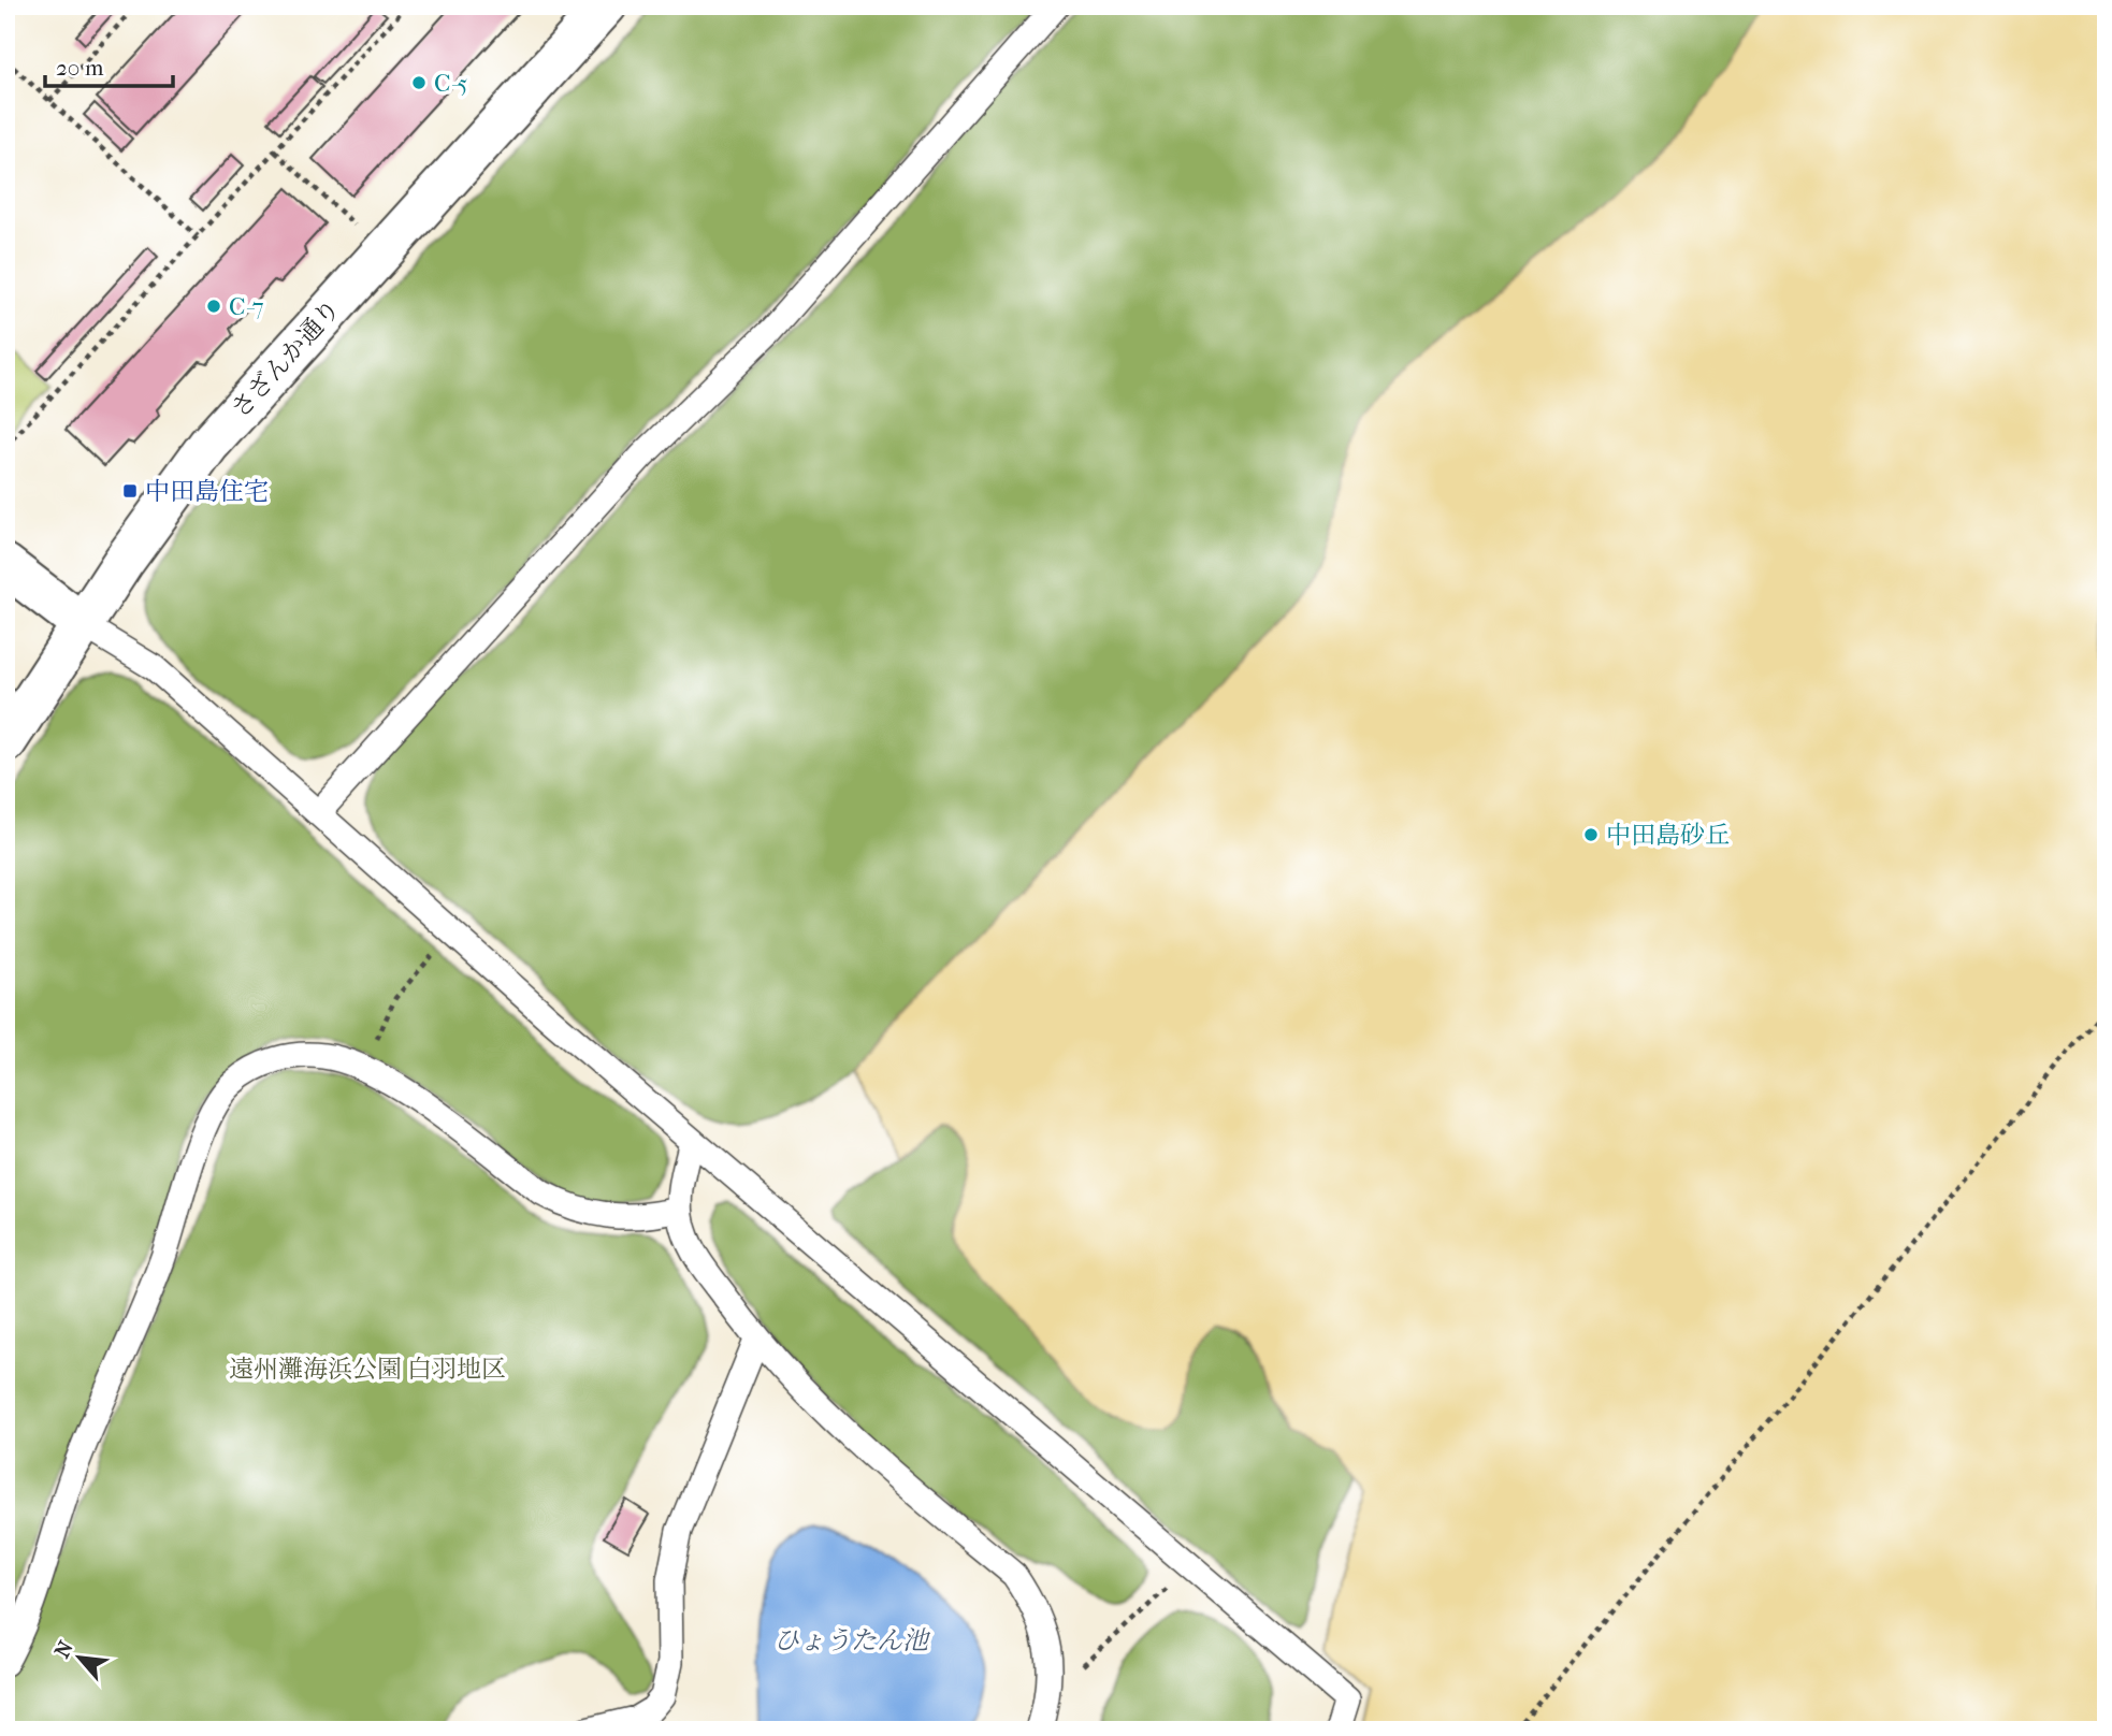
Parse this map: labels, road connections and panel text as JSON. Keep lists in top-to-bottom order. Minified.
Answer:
{"streets":{"street":["さざんか通り"]},"water":["ひょうたん池"],"parks":["遠州灘海浜公園 白羽地区"],"places":{"other":["C-5","C-7","中田島砂丘"],"transit":["中田島住宅"]},"scale_bar":"20 m","north":"top left"}
